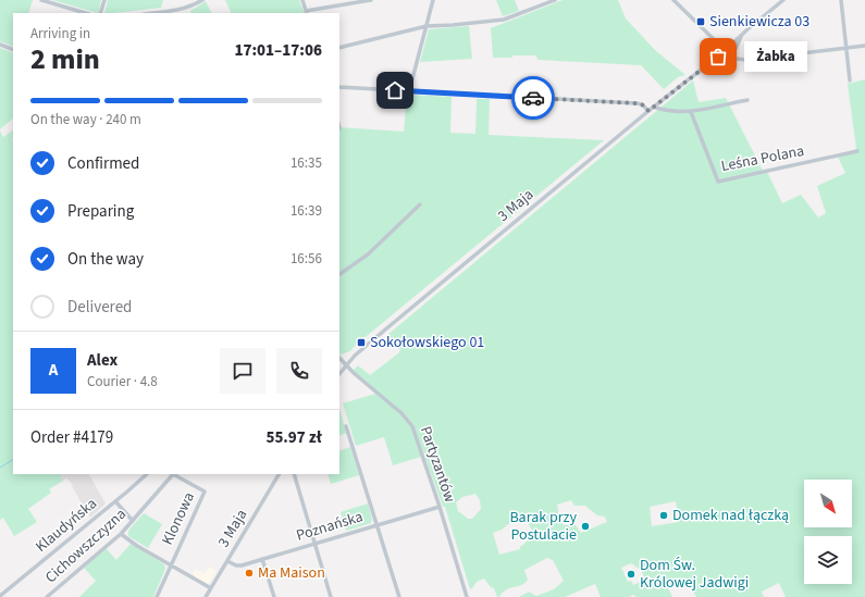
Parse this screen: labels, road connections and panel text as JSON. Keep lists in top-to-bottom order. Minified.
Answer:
{"streets":{"street":["Leśna Polana","3 Maja","Partyzantów","Klonowa","Klaudyńska","Poznańska","Cichowszczyzna"]},"crossings":[["3 Maja","Partyzantów"],["3 Maja","Poznańska"],["Partyzantów","Poznańska"],["Klonowa","Cichowszczyzna"]],"places":{"transit":["Sienkiewicza 03","Sokołowskiego 01"],"other":["Żabka","Domek nad łączką","Barak przy Postulacie","Ma Maison","Dom Św. Królowej Jadwigi"]},"north":"bottom right","page":{"heading":["2 min","Arriving in","17:01–17:06"],"panel":["Alex","Courier · 4.8","Order #4179","55.97 zł"],"bubble":"Żabka","bar":"On the way · 240 m","list":[["Confirmed","16:35"],["Preparing","16:39"],["On the way","16:56"],"Delivered"],"round":"A"}}
